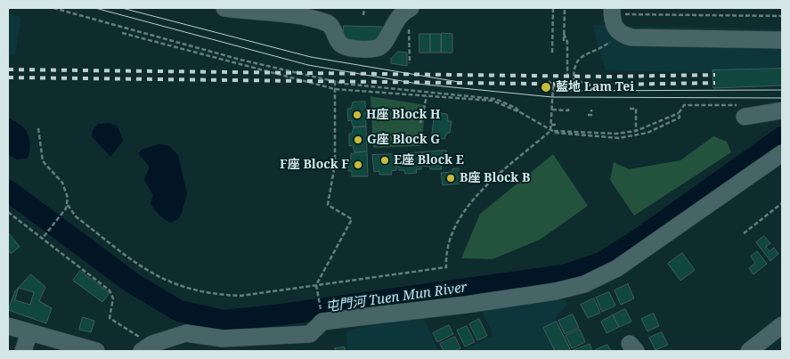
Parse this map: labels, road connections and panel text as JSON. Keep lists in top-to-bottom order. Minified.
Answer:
{"water":["屯門河 Tuen Mun River"],"places":["藍地 Lam Tei","H座 Block H","G座 Block G","E座 Block E","F座 Block F","B座 Block B"]}
